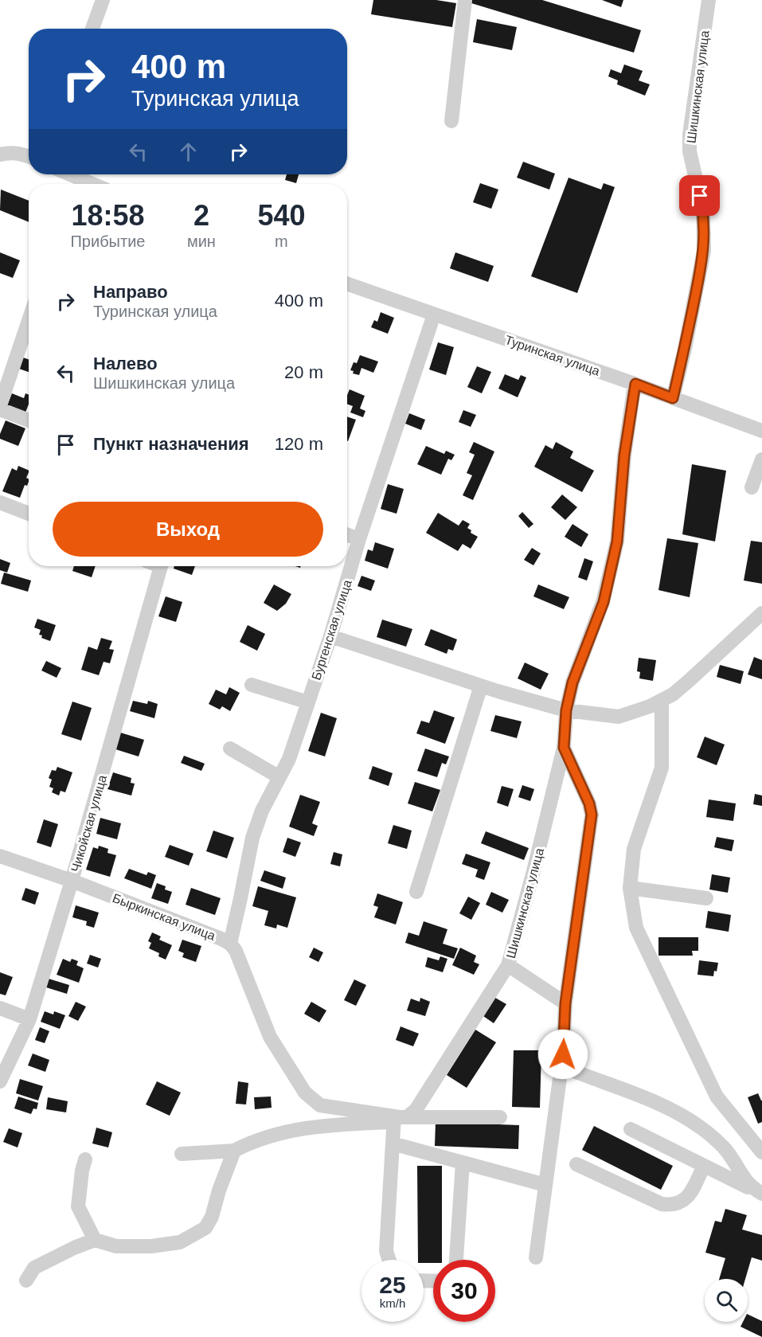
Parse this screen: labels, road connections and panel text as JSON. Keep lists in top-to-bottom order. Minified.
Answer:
{"streets":{"street":["Шишкинская улица","Туринская улица","Бургенская улица","Чикойская улица","Быркинская улица"]},"crossings":[["Шишкинская улица","Туринская улица"],["Шишкинская улица","Быркинская улица"],["Туринская улица","Бургенская улица"],["Бургенская улица","Быркинская улица"],["Чикойская улица","Быркинская улица"]],"page":{"turn":["400 m","Туринская улица"],"eta":["18:58","Прибытие","2","мин","540","m"],"list":[{"name":"Направо","note":"Туринская улица","value":"400 m"},{"name":"Налево","note":"Шишкинская улица","value":"20 m"},{"name":"Пункт назначения","value":"120 m"}],"buttons":"Выход","speed":"25 km/h","limit":"30"}}
